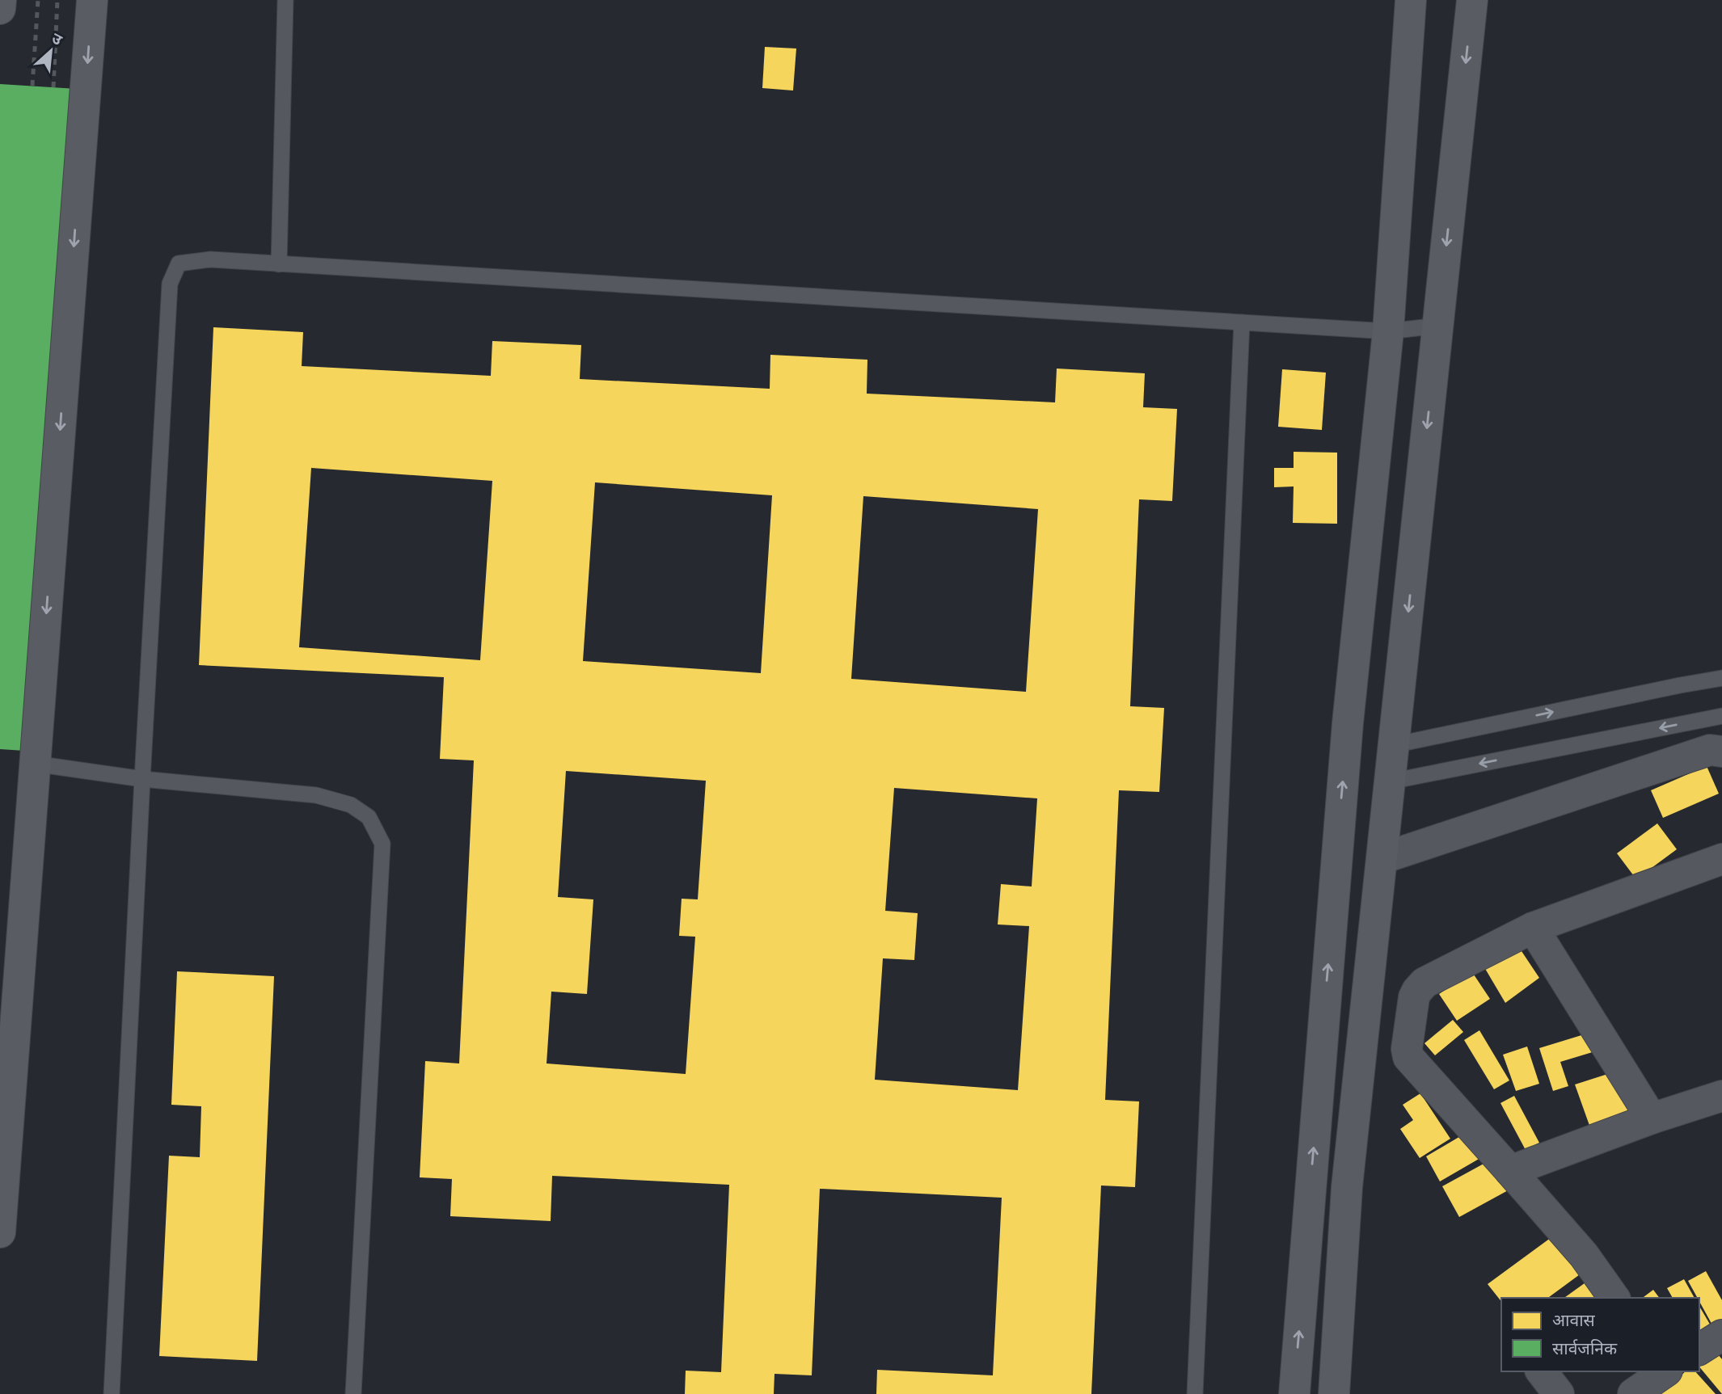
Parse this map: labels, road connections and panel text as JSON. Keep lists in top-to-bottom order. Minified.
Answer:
{"legend":["आवास","सार्वजनिक"],"north":"top right"}
